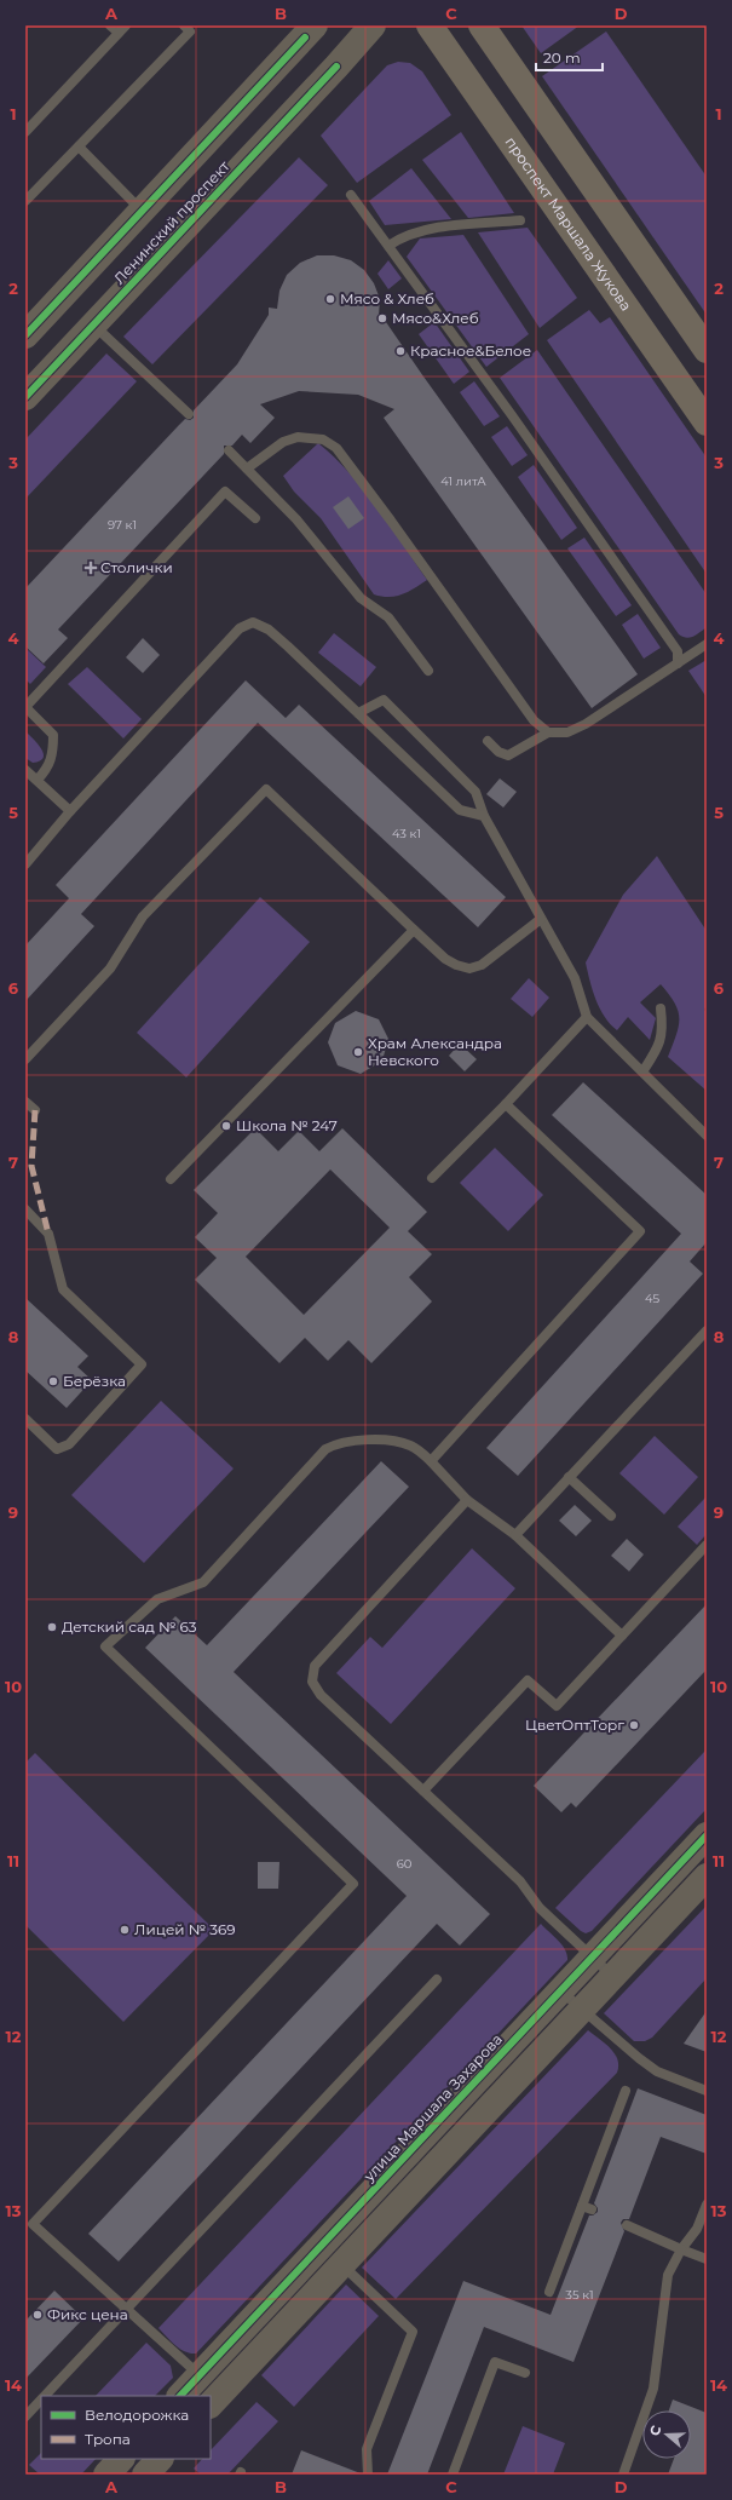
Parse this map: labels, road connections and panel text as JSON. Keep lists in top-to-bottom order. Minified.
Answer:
{"streets":{"main road":["проспект Маршала Жукова"],"street":["Ленинский проспект","улица Маршала Захарова"]},"places":{"other":["Мясо & Хлеб","Мясо&Хлеб","Красное&Белое","Храм Александра Невского","Школа № 247","Берёзка","Детский сад № 63","ЦветОптТорг","Лицей № 369","Фикс цена"],"health":["Столички"]},"house_numbers":["41 литА","97 к1","43 к1","45","60","35 к1"],"legend":["Велодорожка","Тропа"],"scale_bar":"20 m","north":"left","grid":{"columns":["A","B","C","D"],"rows":["1","2","3","4","5","6","7","8","9","10","11","12","13","14"]}}
